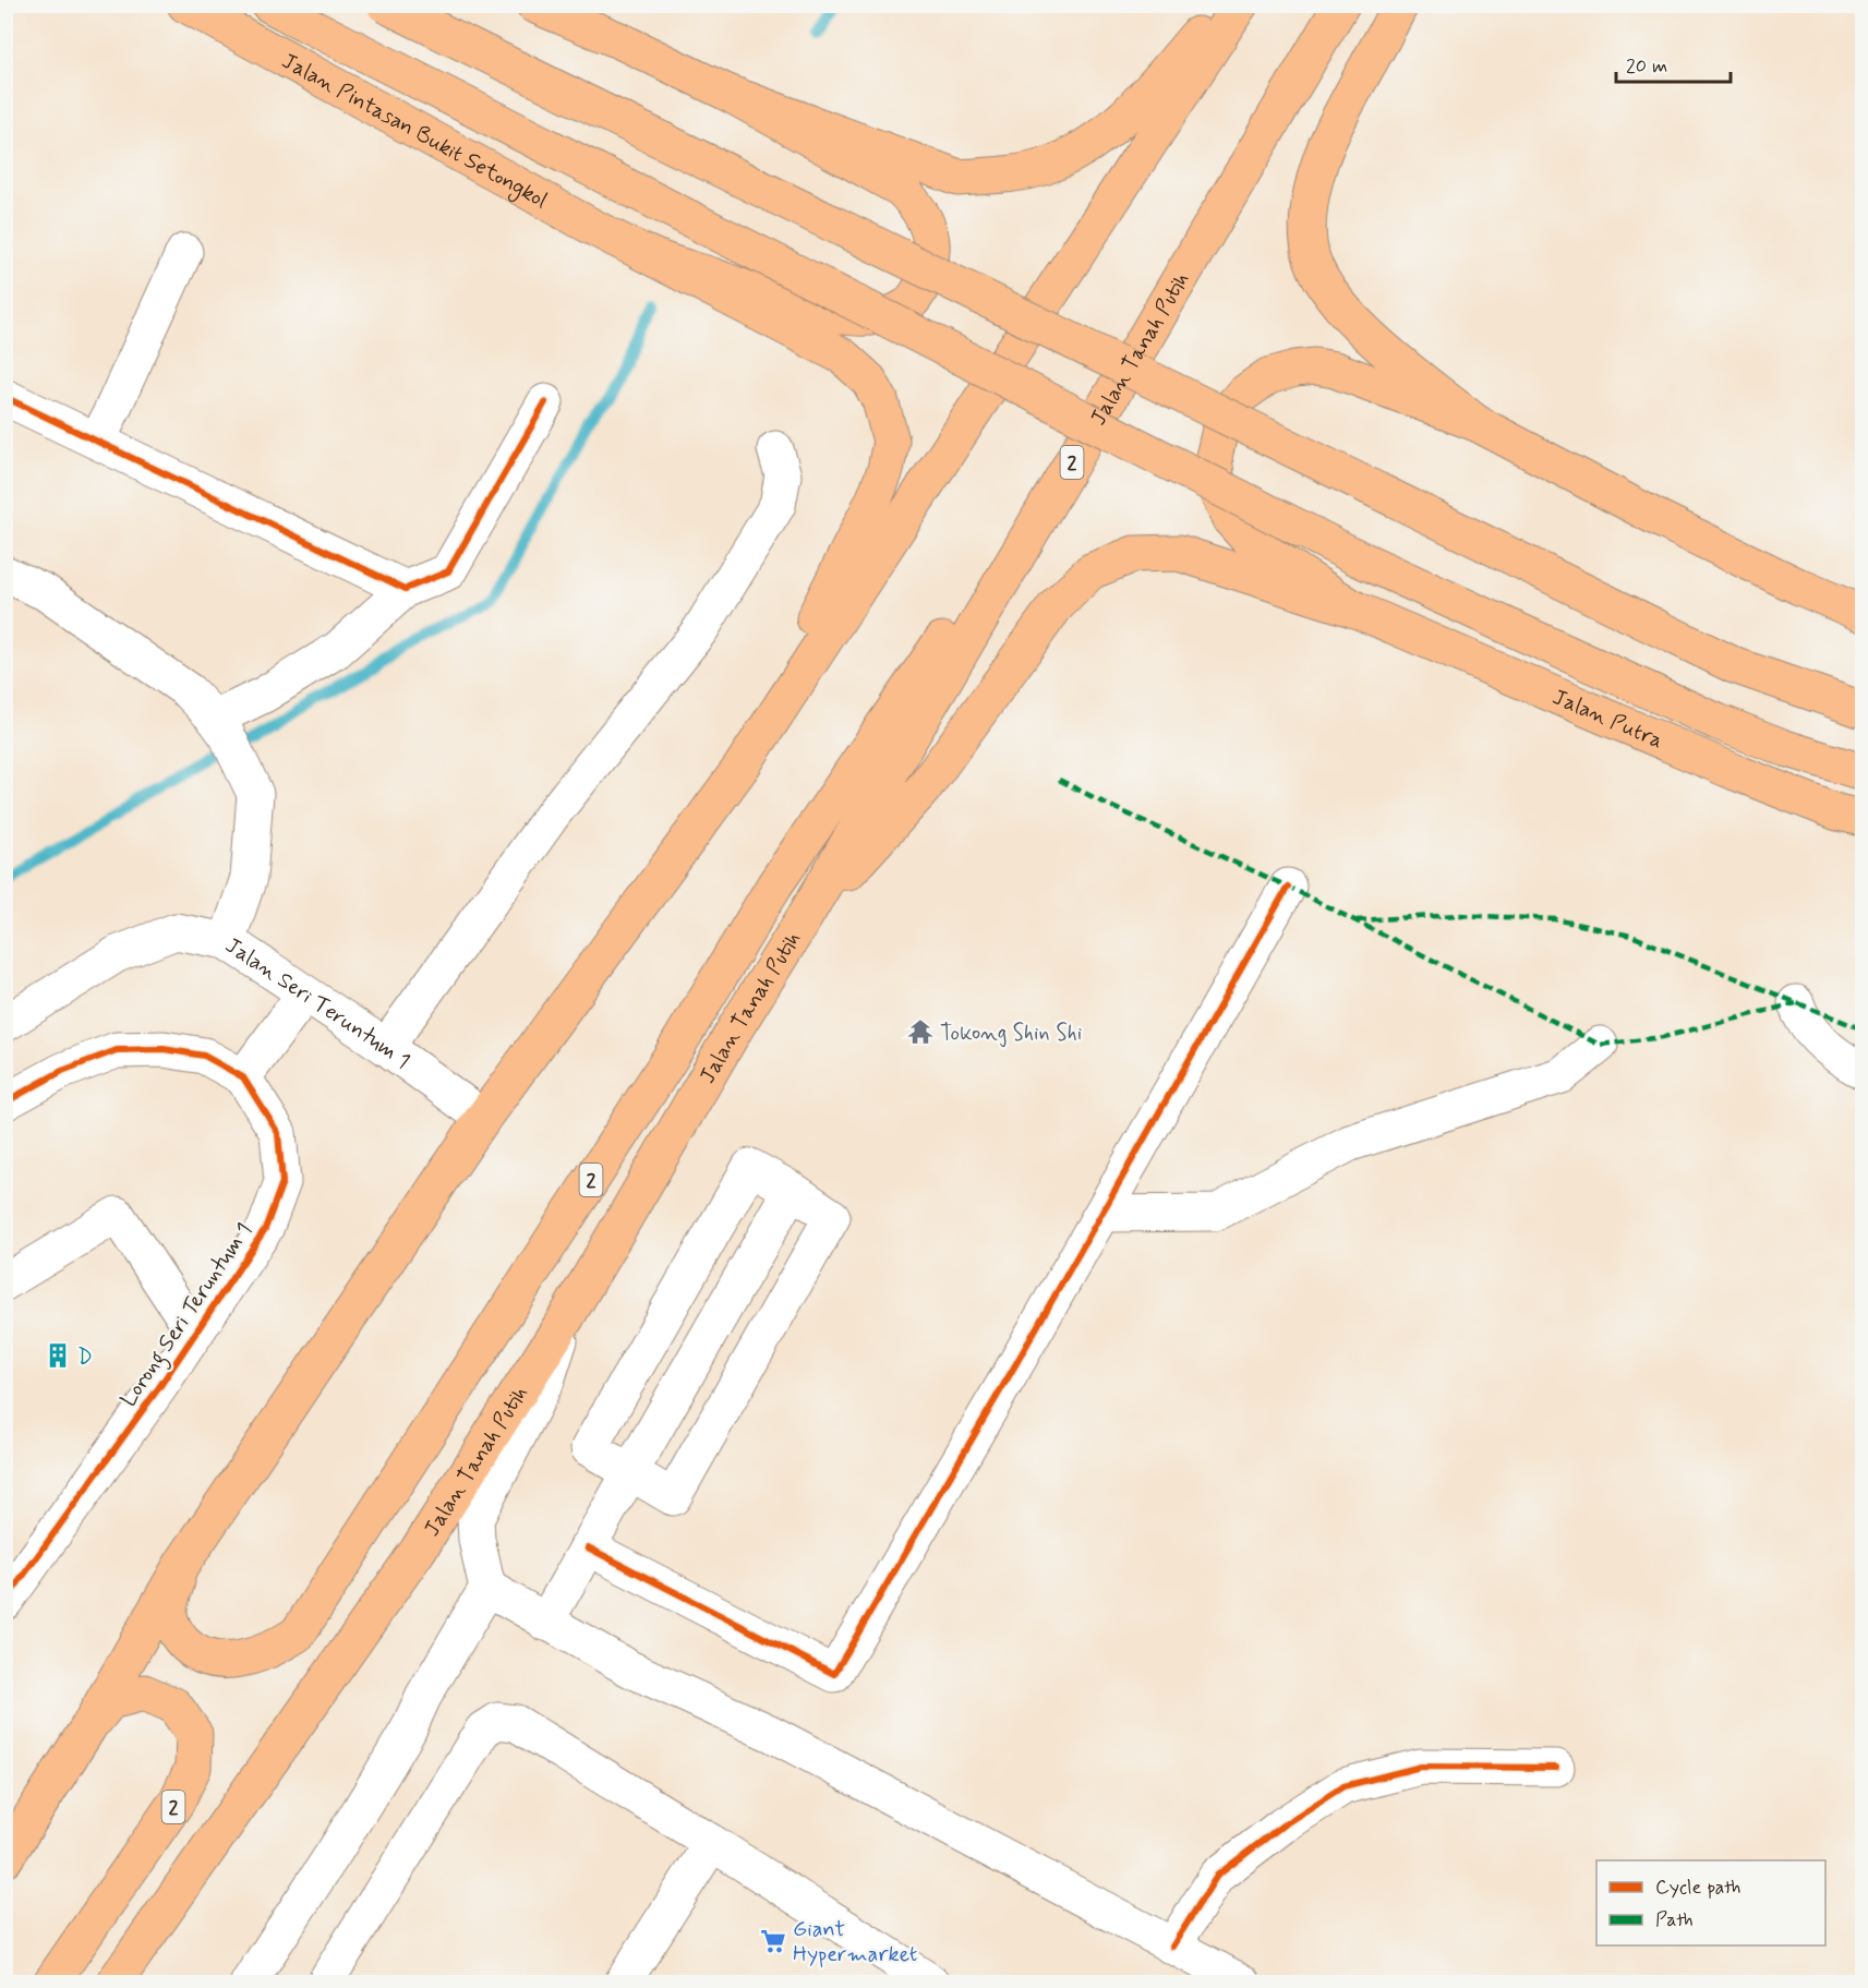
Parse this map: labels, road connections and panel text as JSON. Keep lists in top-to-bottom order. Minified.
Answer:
{"streets":{"main road":["Jalan Pintasan Bukit Setongkol","Jalan Tanah Putih","2","Jalan Putra"],"street":["Jalan Seri Teruntum 1","Lorong Seri Teruntum 1"]},"crossings":[["Jalan Tanah Putih","2"],["2","Jalan Seri Teruntum 1"]],"places":{"temple":["Tokong Shin Shi"],"building":["D"],"supermarket":["Giant Hypermarket"]},"legend":["Cycle path","Path"],"scale_bar":"20 m"}
